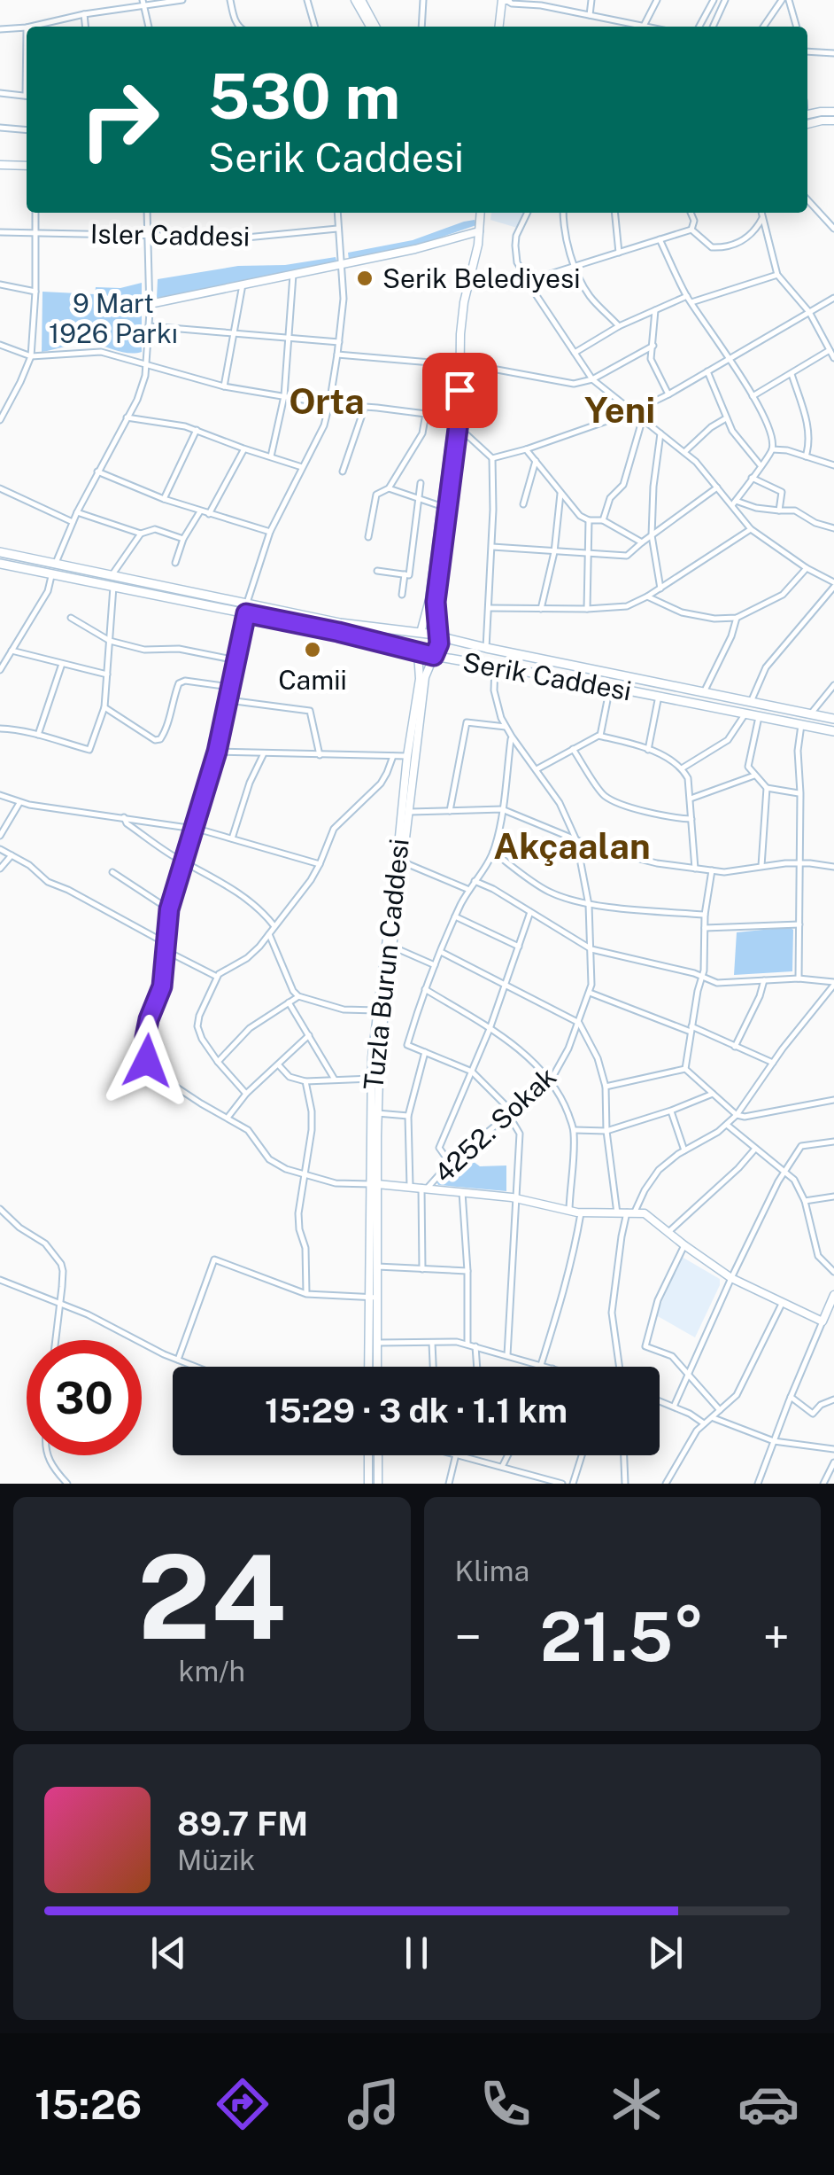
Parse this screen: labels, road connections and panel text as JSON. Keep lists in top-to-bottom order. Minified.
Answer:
{"streets":{"highway":["Serik Caddesi"],"main road":["Tuzla Burun Caddesi"],"street":["Isler Caddesi","4252. Sokak"]},"crossings":[["Serik Caddesi","Tuzla Burun Caddesi"],["Serik Caddesi","4252. Sokak"]],"districts":["Orta","Yeni","Akçaalan"],"parks":["9 Mart 1926 Parkı"],"places":["Serik Belediyesi","Camii"],"page":{"turn":["530 m","Serik Caddesi"],"limit":"30","trip":"15:29 · 3 dk · 1.1 km","tile":[["24","km/h"],"Klima"],"heat":["−","21.5°","+"],"song":["89.7 FM","Müzik"],"tabs":"15:26"}}
